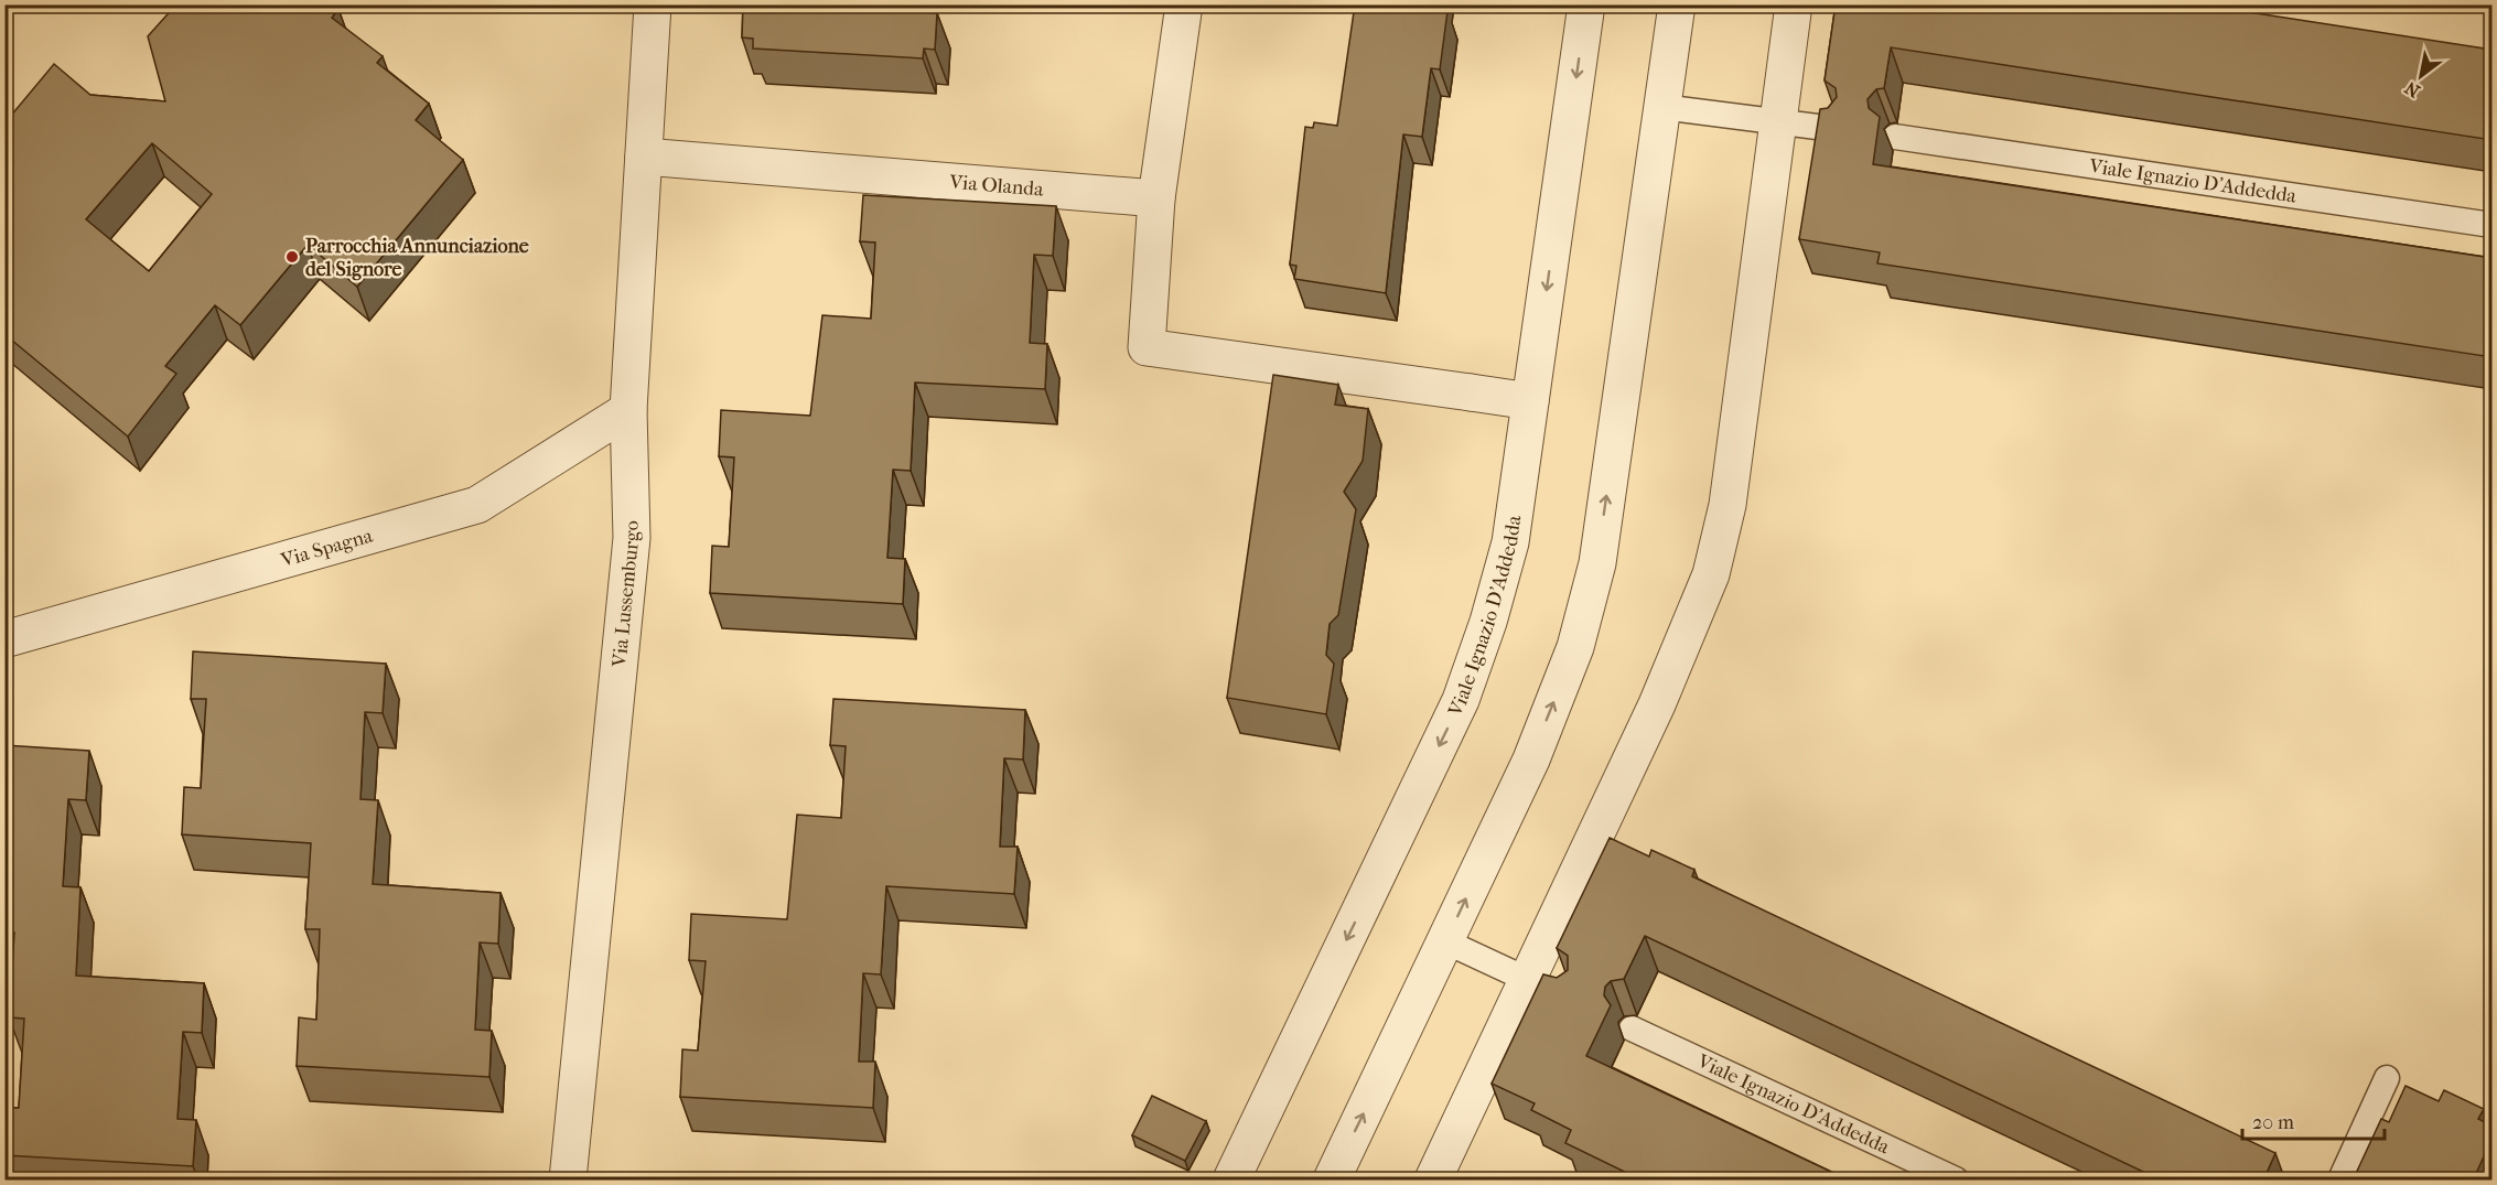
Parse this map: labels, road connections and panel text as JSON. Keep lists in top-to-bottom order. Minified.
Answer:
{"streets":{"street":["Viale Ignazio D'Addedda","Via Olanda","Via Spagna","Via Lussemburgo"]},"crossings":[["Via Olanda","Via Lussemburgo"],["Via Spagna","Via Lussemburgo"]],"places":["Parrocchia Annunciazione del Signore"],"scale_bar":"20 m","north":"bottom left"}
